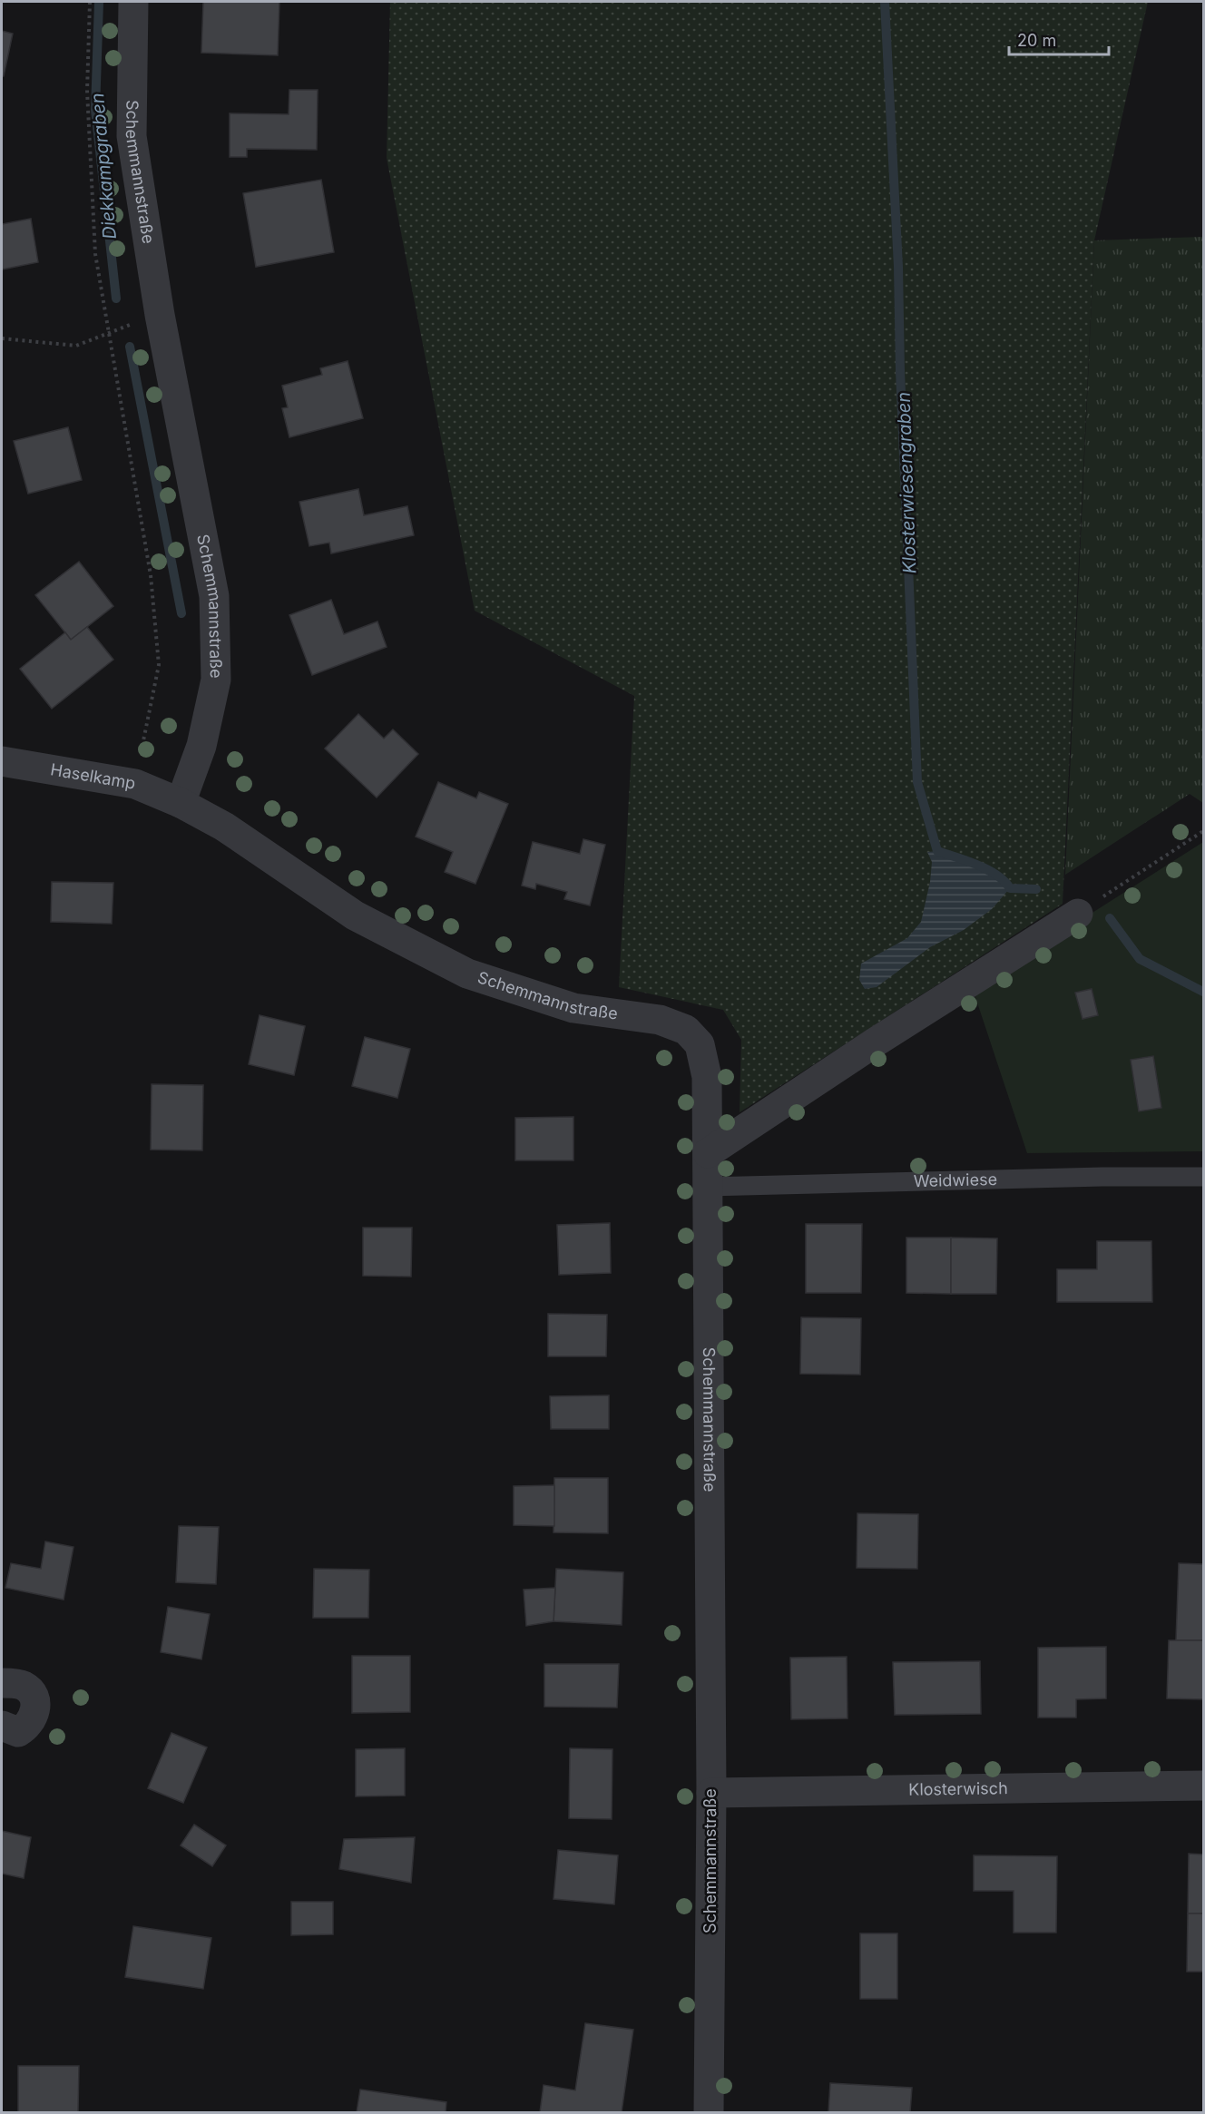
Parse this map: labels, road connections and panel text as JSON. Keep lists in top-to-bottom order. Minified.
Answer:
{"streets":{"street":["Schemmannstraße","Haselkamp","Klosterwisch"],"lane":["Weidwiese"]},"crossings":[["Schemmannstraße","Haselkamp"],["Schemmannstraße","Weidwiese"],["Schemmannstraße","Klosterwisch"]],"water":["Diekkampgraben","Klosterwiesengraben"],"scale_bar":"20 m"}
